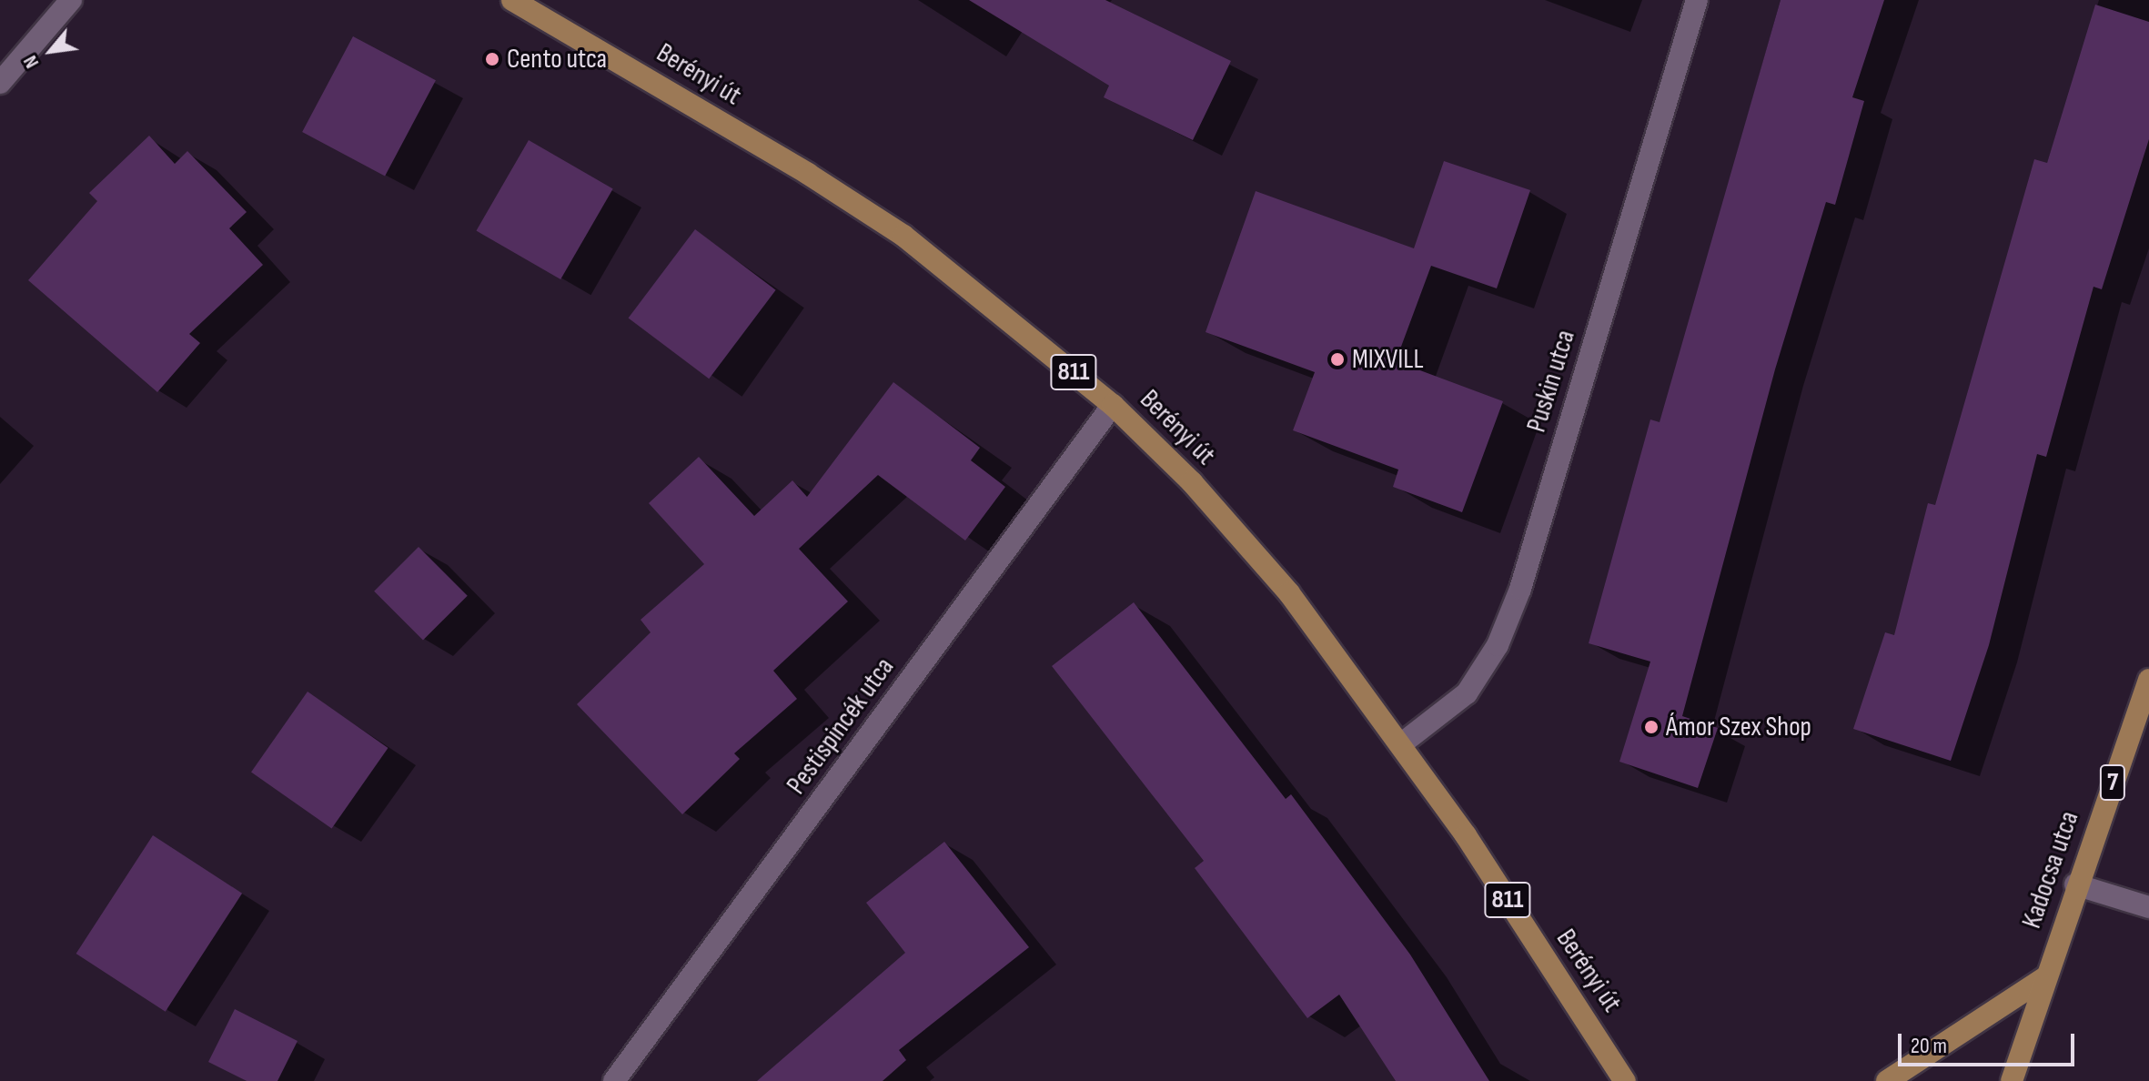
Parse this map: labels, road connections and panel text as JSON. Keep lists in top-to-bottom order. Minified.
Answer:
{"streets":{"main road":["Berényi út","811","7","Kadocsa utca"],"street":["Puskin utca","Pestispincék utca"]},"crossings":[["Berényi út","Puskin utca"],["Berényi út","Pestispincék utca"]],"places":["Cento utca","MIXVILL","Ámor Szex Shop"],"scale_bar":"20 m","north":"bottom left"}
